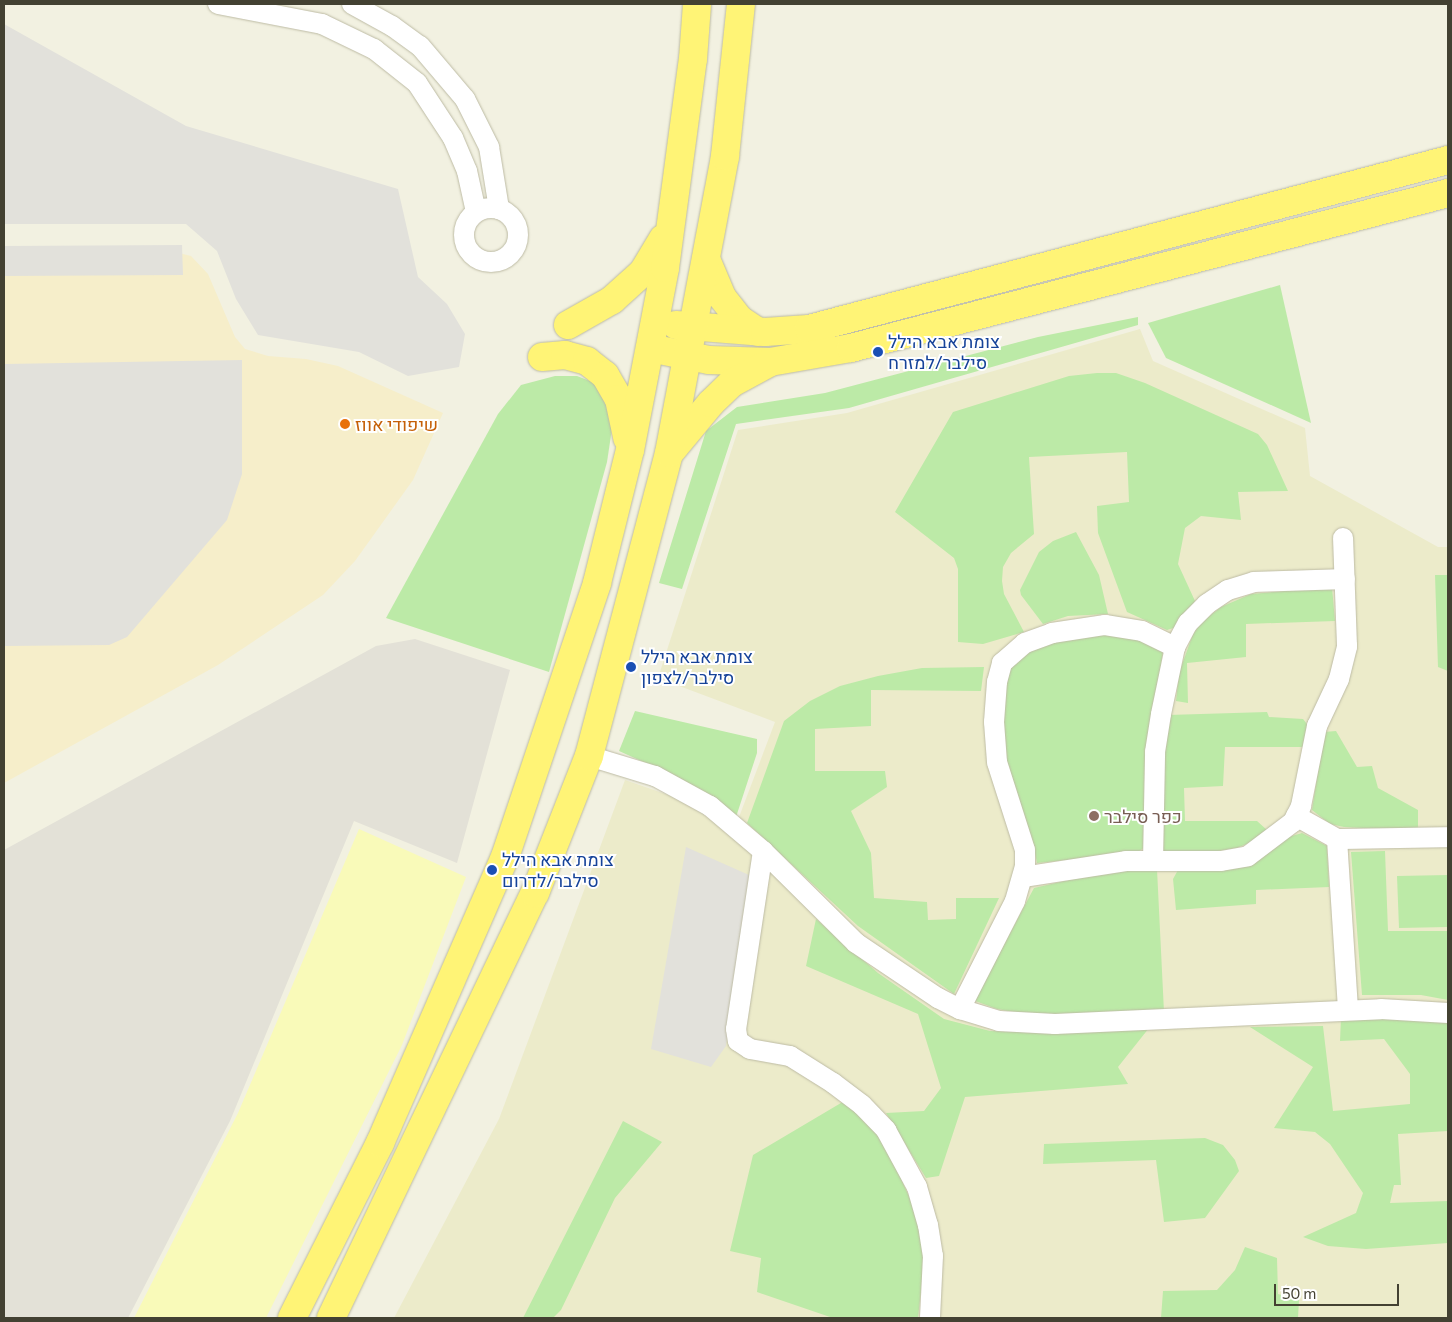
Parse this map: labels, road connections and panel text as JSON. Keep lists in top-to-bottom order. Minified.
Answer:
{"places":["צומת אבא הילל סילבר/למזרח","שיפודי אווז","צומת אבא הילל סילבר/לצפון","כפר סילבר","צומת אבא הילל סילבר/לדרום"],"scale_bar":"50 m"}
